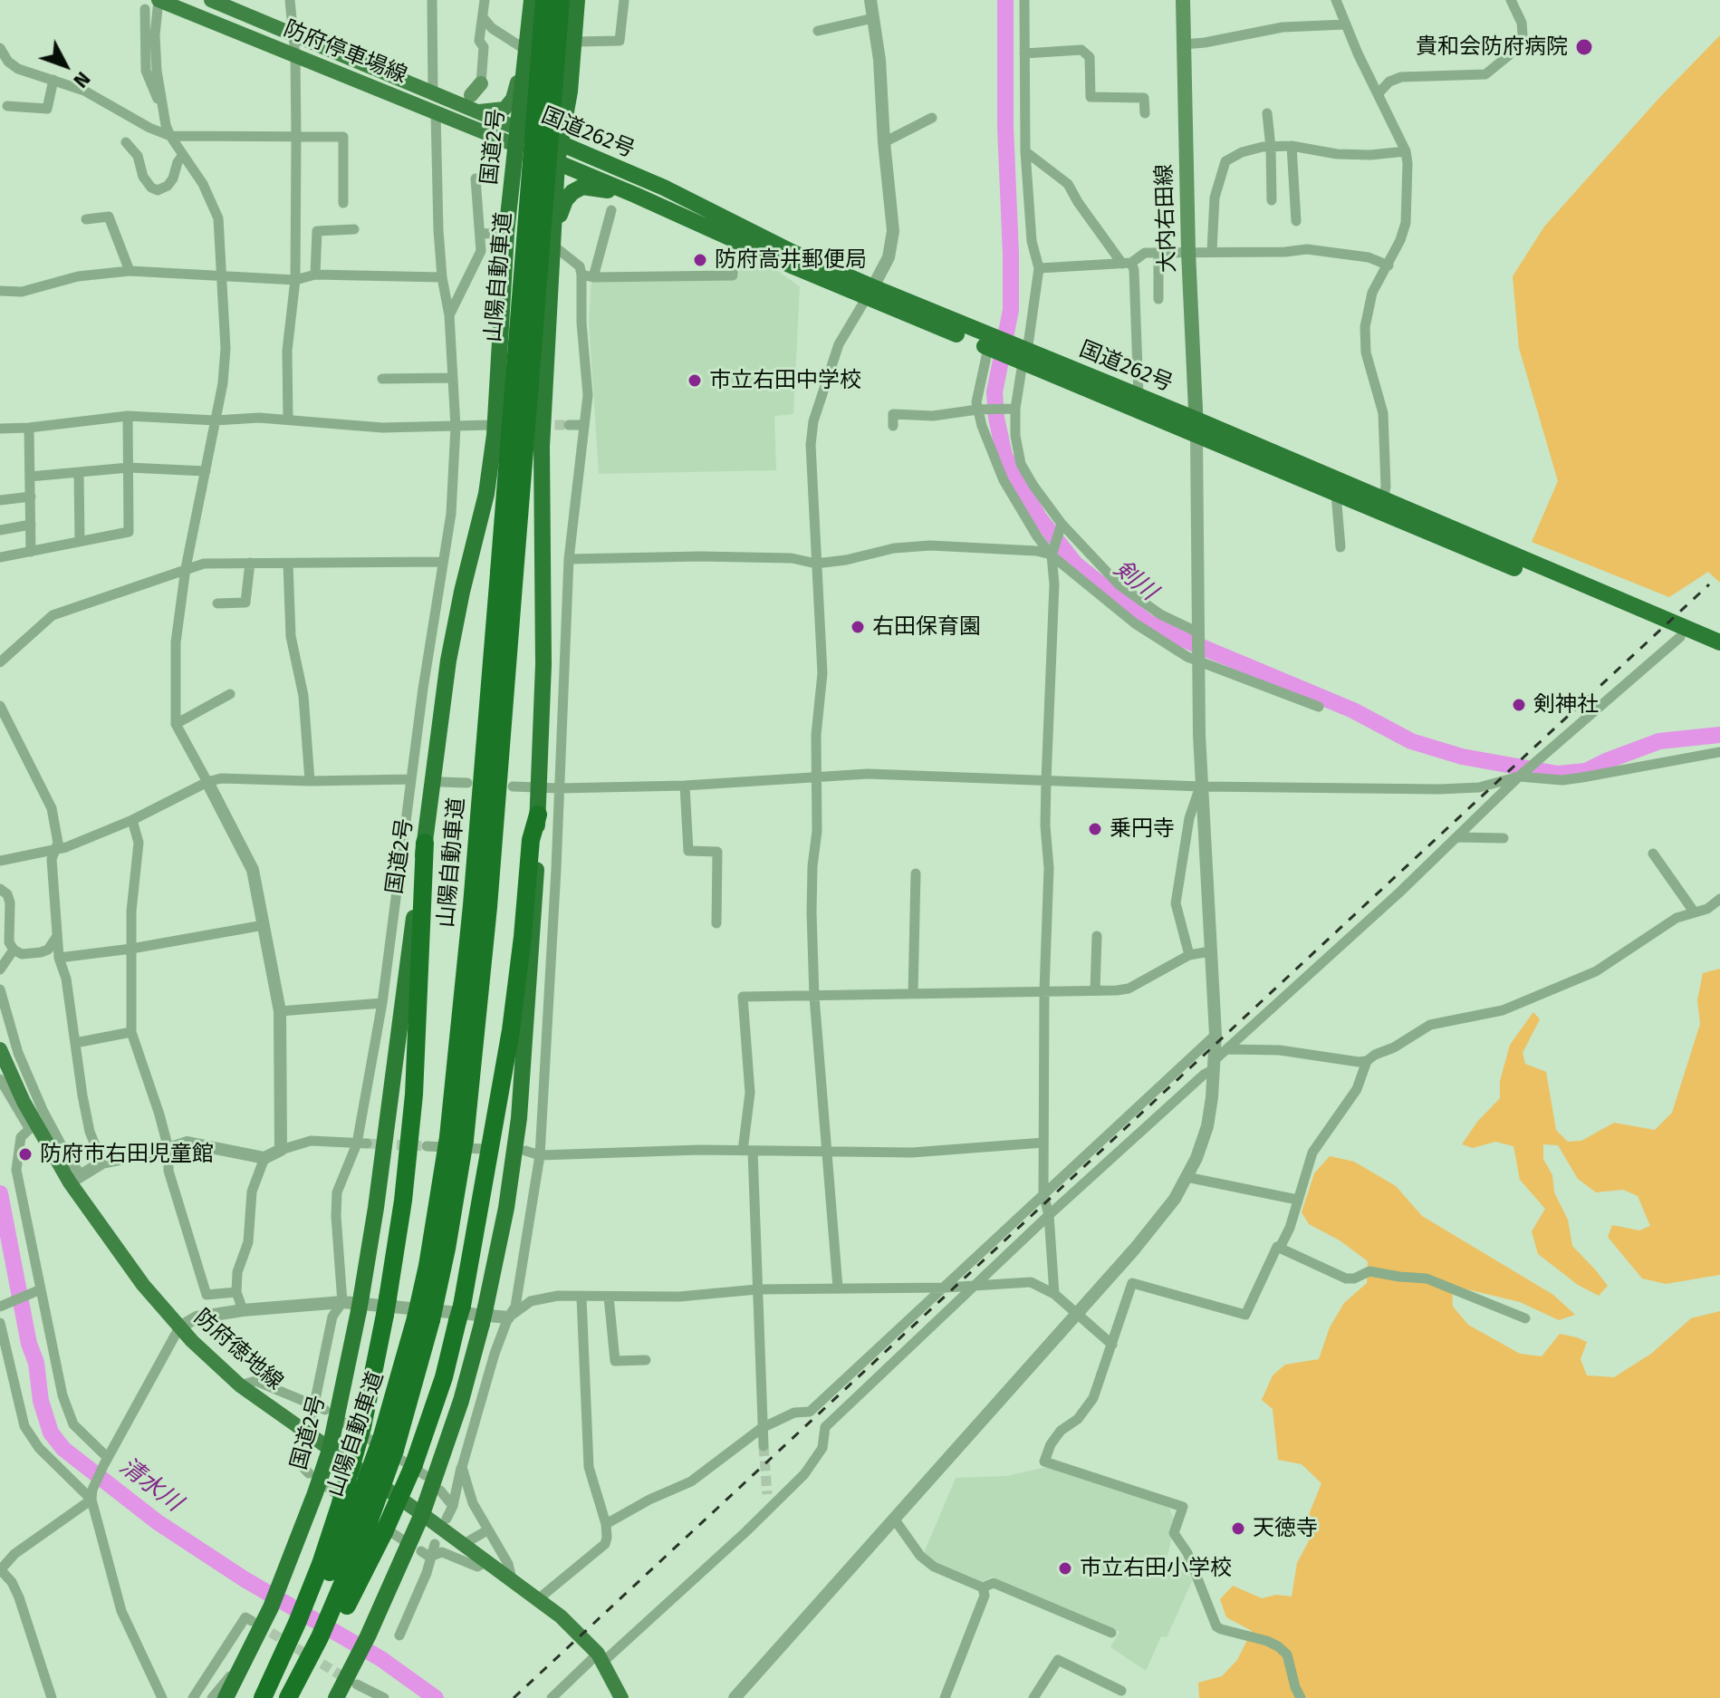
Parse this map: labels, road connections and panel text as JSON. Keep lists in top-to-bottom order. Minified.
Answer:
{"streets":{"highway":["国道262号","国道2号","山陽自動車道"],"main road":["防府停車場線","大内右田線","防府徳地線"]},"crossings":[["防府停車場線","国道262号"],["防府停車場線","国道2号"],["国道262号","国道2号"],["国道262号","大内右田線"],["国道2号","防府徳地線"]],"water":["剣川","清水川"],"places":["貴和会防府病院","防府高井郵便局","市立右田中学校","右田保育園","剣神社","乗円寺","防府市右田児童館","天徳寺","市立右田小学校"],"north":"bottom right"}
